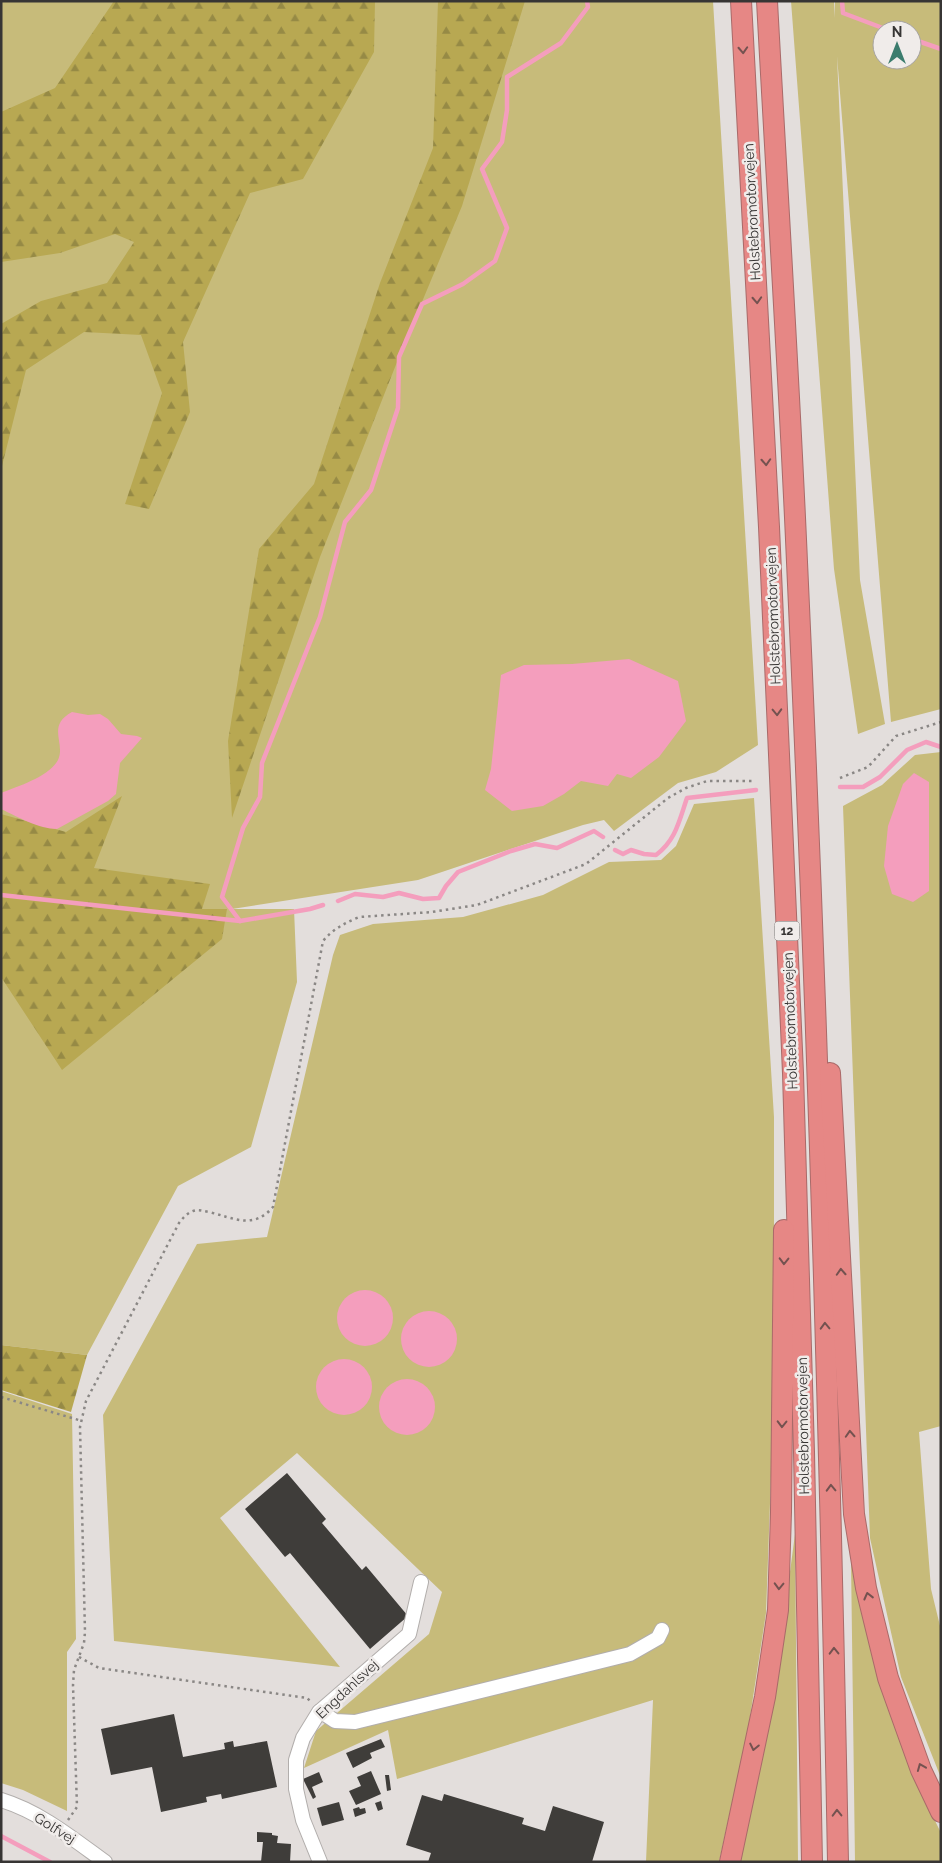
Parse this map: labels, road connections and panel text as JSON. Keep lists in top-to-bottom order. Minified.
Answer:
{"streets":{"highway":["Holstebromotorvejen","12"],"street":["Engdahlsvej","Golfvej"]},"north":"top"}
